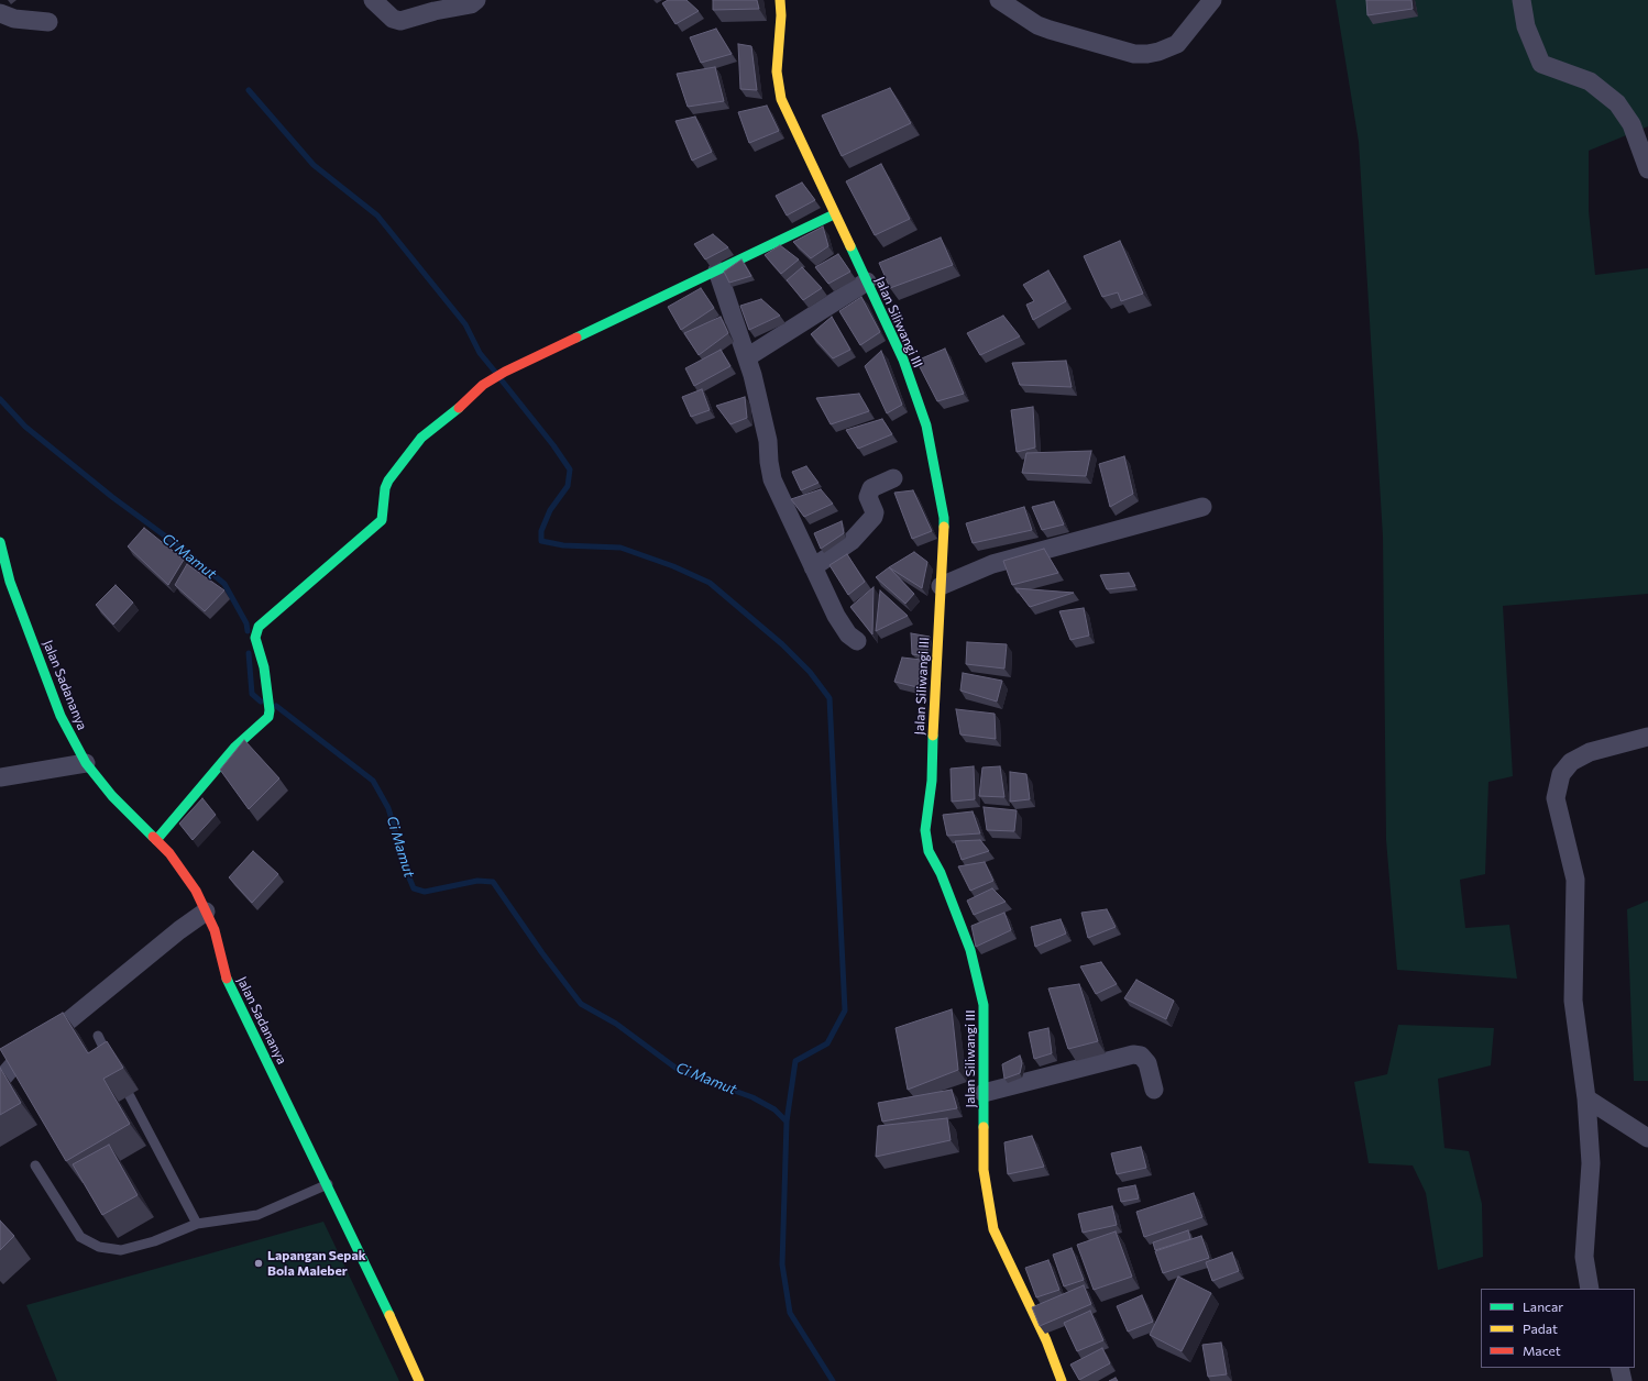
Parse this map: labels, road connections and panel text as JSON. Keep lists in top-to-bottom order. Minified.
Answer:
{"streets":{"street":["Jalan Siliwangi III","Jalan Sadananya"]},"water":["Ci Mamut"],"places":["Lapangan Sepak Bola Maleber"],"legend":["Lancar","Padat","Macet"]}
